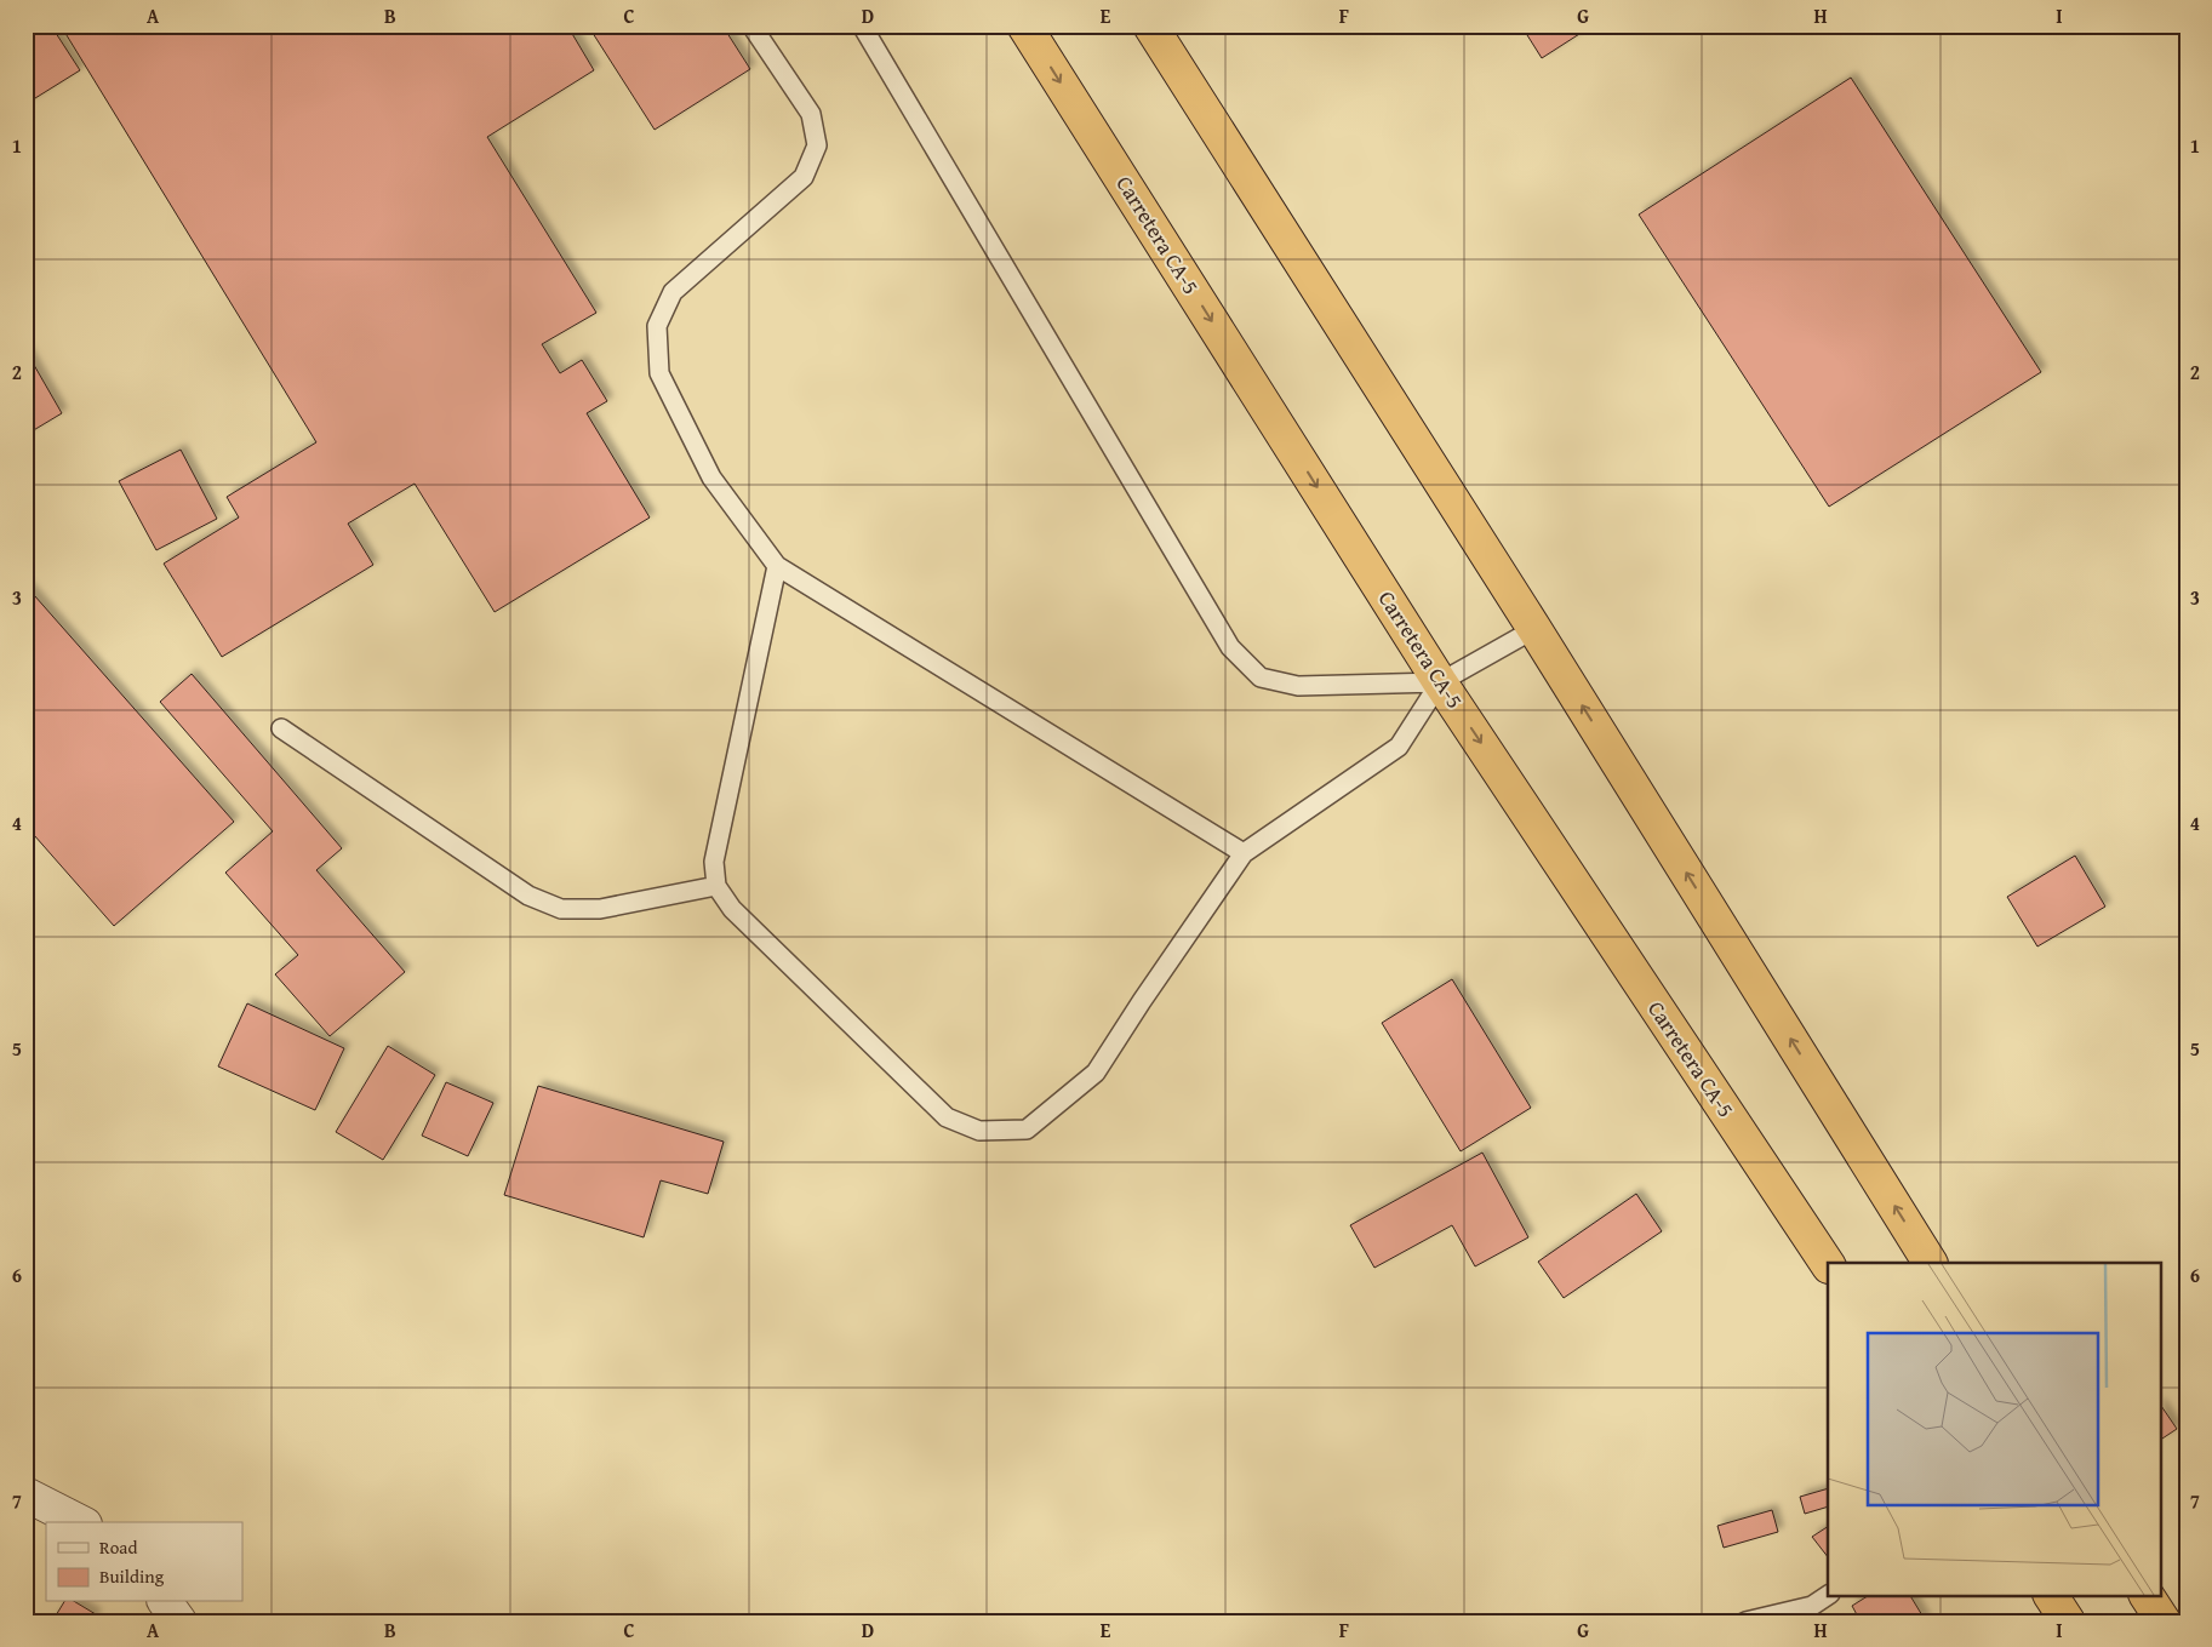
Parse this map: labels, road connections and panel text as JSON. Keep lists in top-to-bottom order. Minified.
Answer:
{"streets":{"highway":["Carretera CA-5"]},"legend":["Road","Building"],"grid":{"columns":["A","B","C","D","E","F","G","H","I"],"rows":["1","2","3","4","5","6","7"]}}
